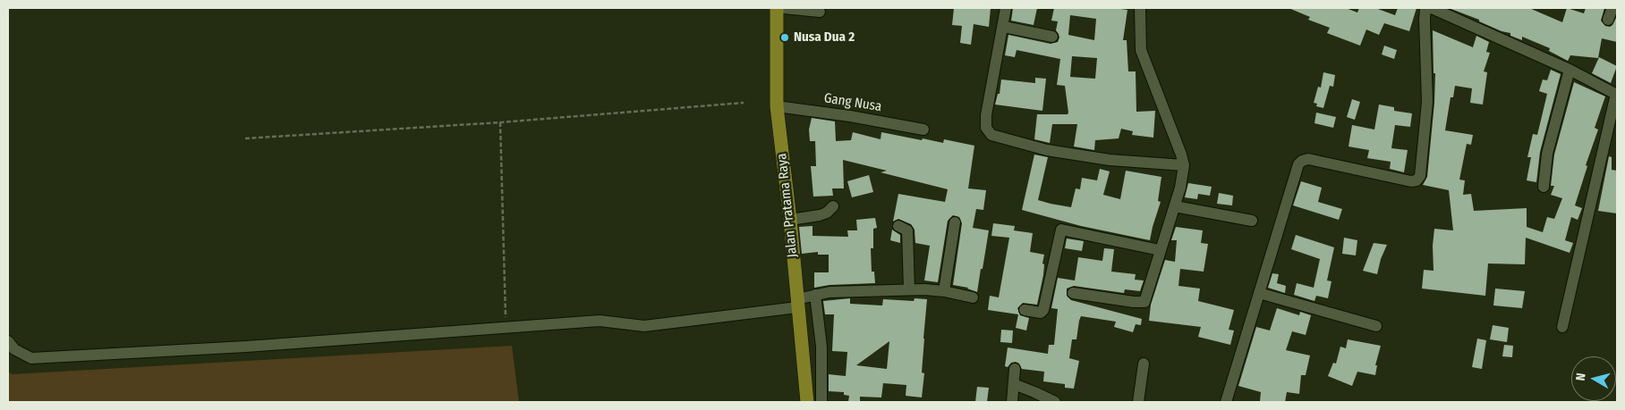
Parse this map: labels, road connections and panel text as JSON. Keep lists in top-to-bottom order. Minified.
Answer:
{"streets":{"main road":["Jalan Pratama Raya"],"street":["Gang Nusa"]},"crossings":[["Gang Nusa","Jalan Pratama Raya"]],"places":["Nusa Dua 2"],"north":"left"}
